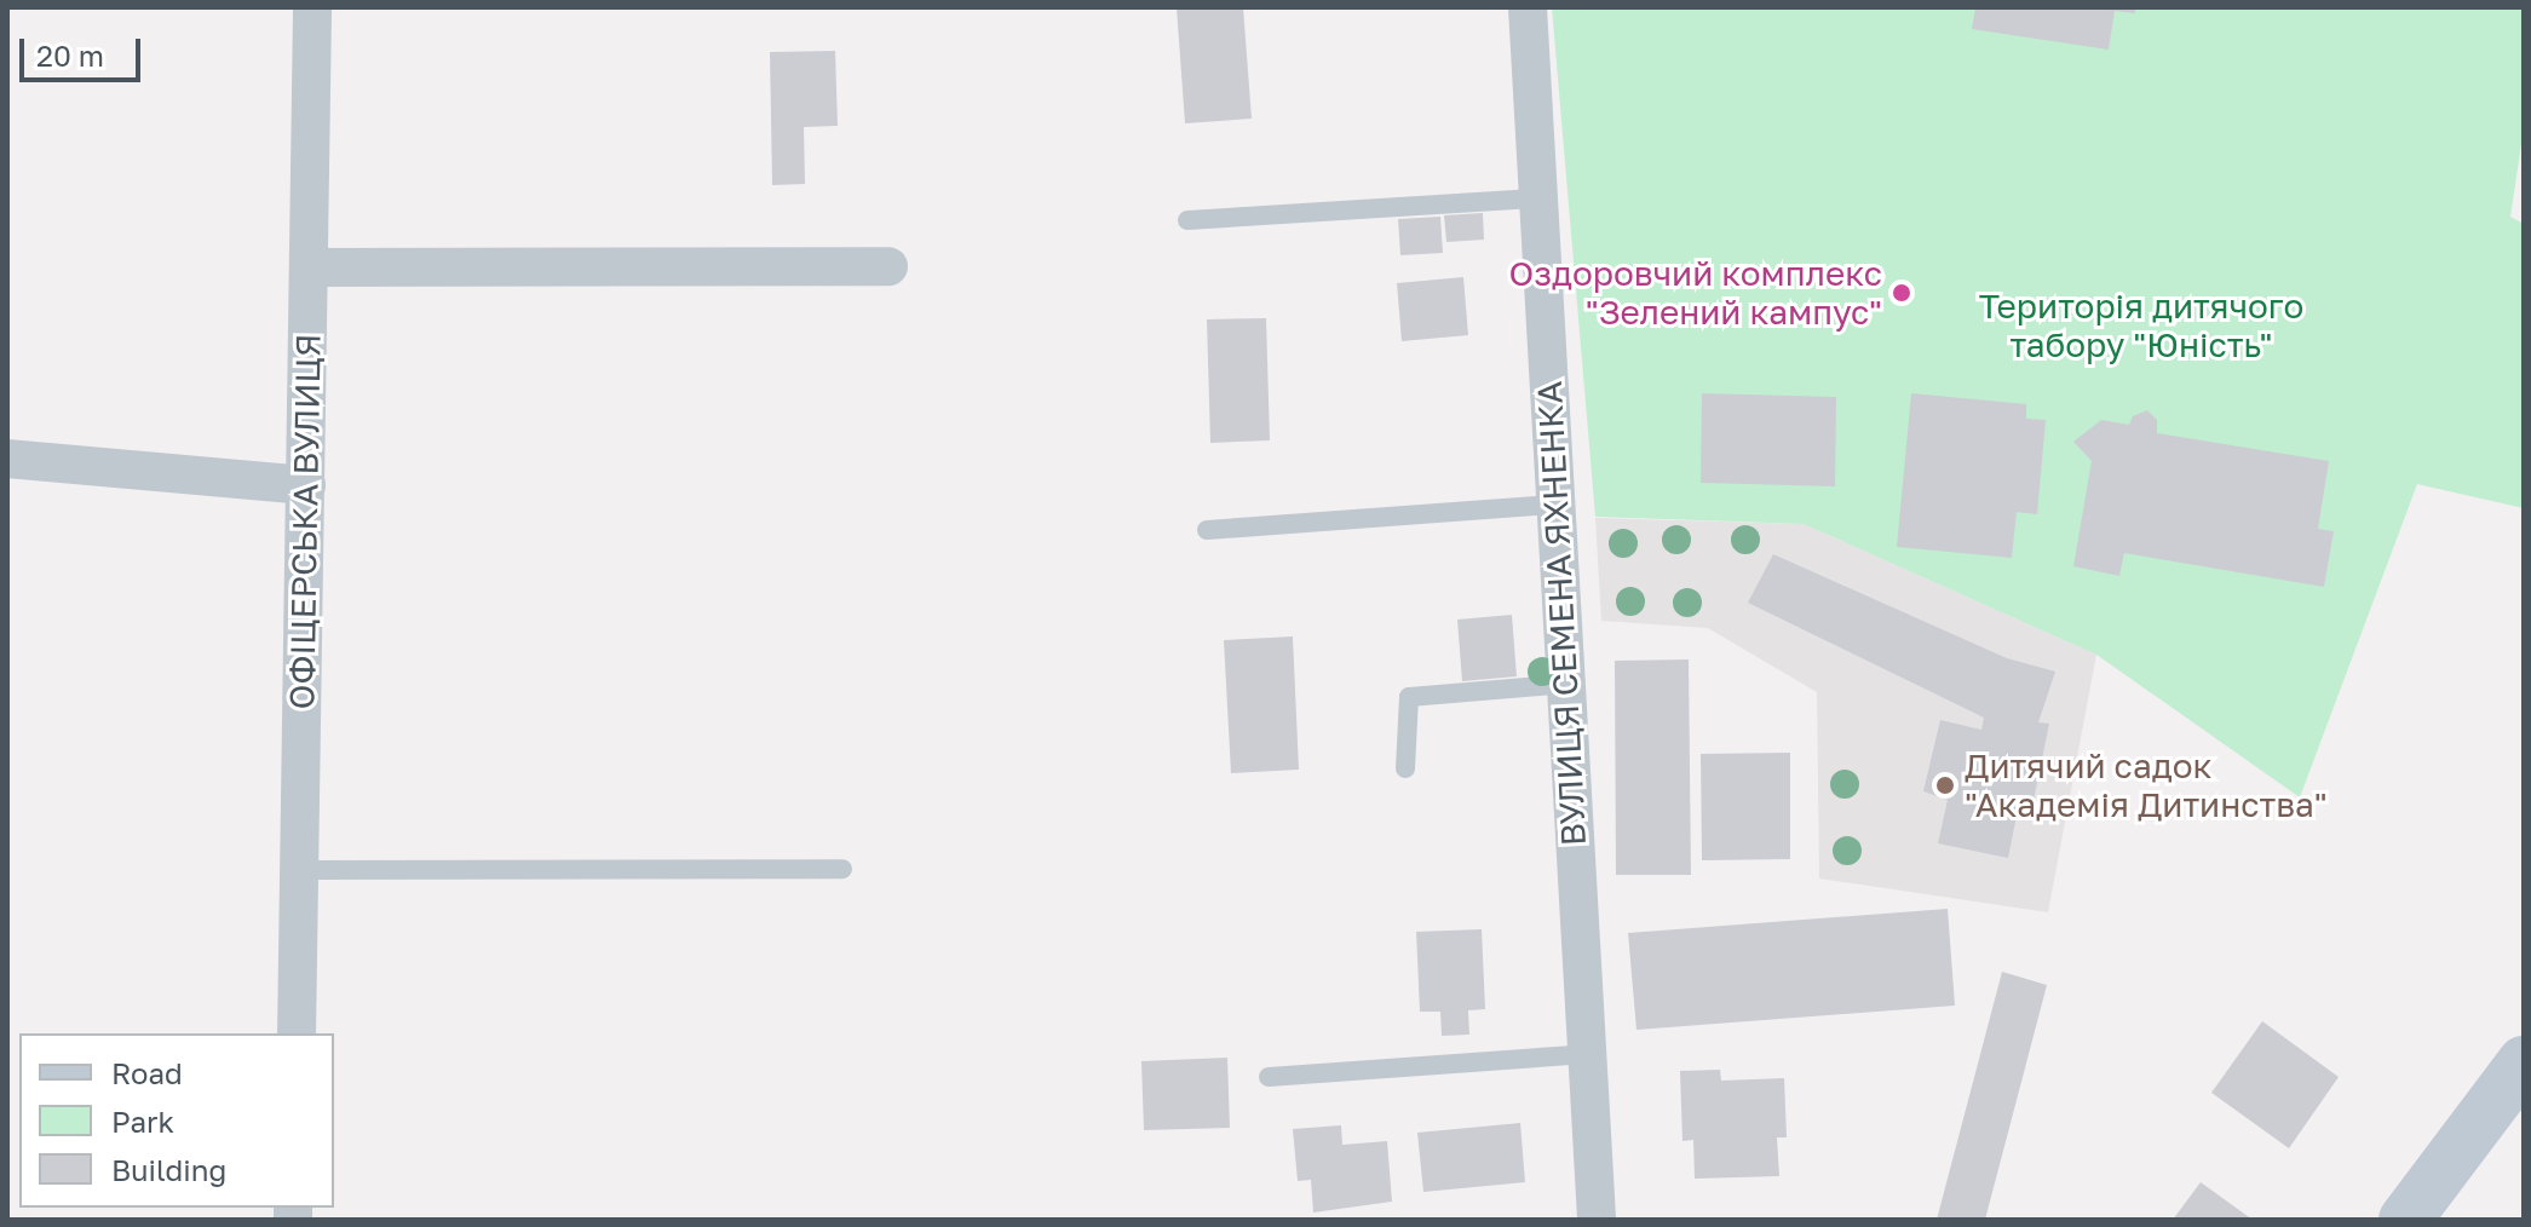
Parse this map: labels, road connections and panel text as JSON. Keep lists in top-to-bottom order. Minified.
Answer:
{"streets":{"street":["ОФІЦЕРСЬКА ВУЛИЦЯ","ВУЛИЦЯ СЕМЕНА ЯХНЕНКА"]},"parks":["Територія дитячого табору \"Юність\""],"places":["Оздоровчий комплекс \"Зелений кампус\"","Дитячий садок \"Академія Дитинства\""],"legend":["Road","Park","Building"],"scale_bar":"20 m"}
